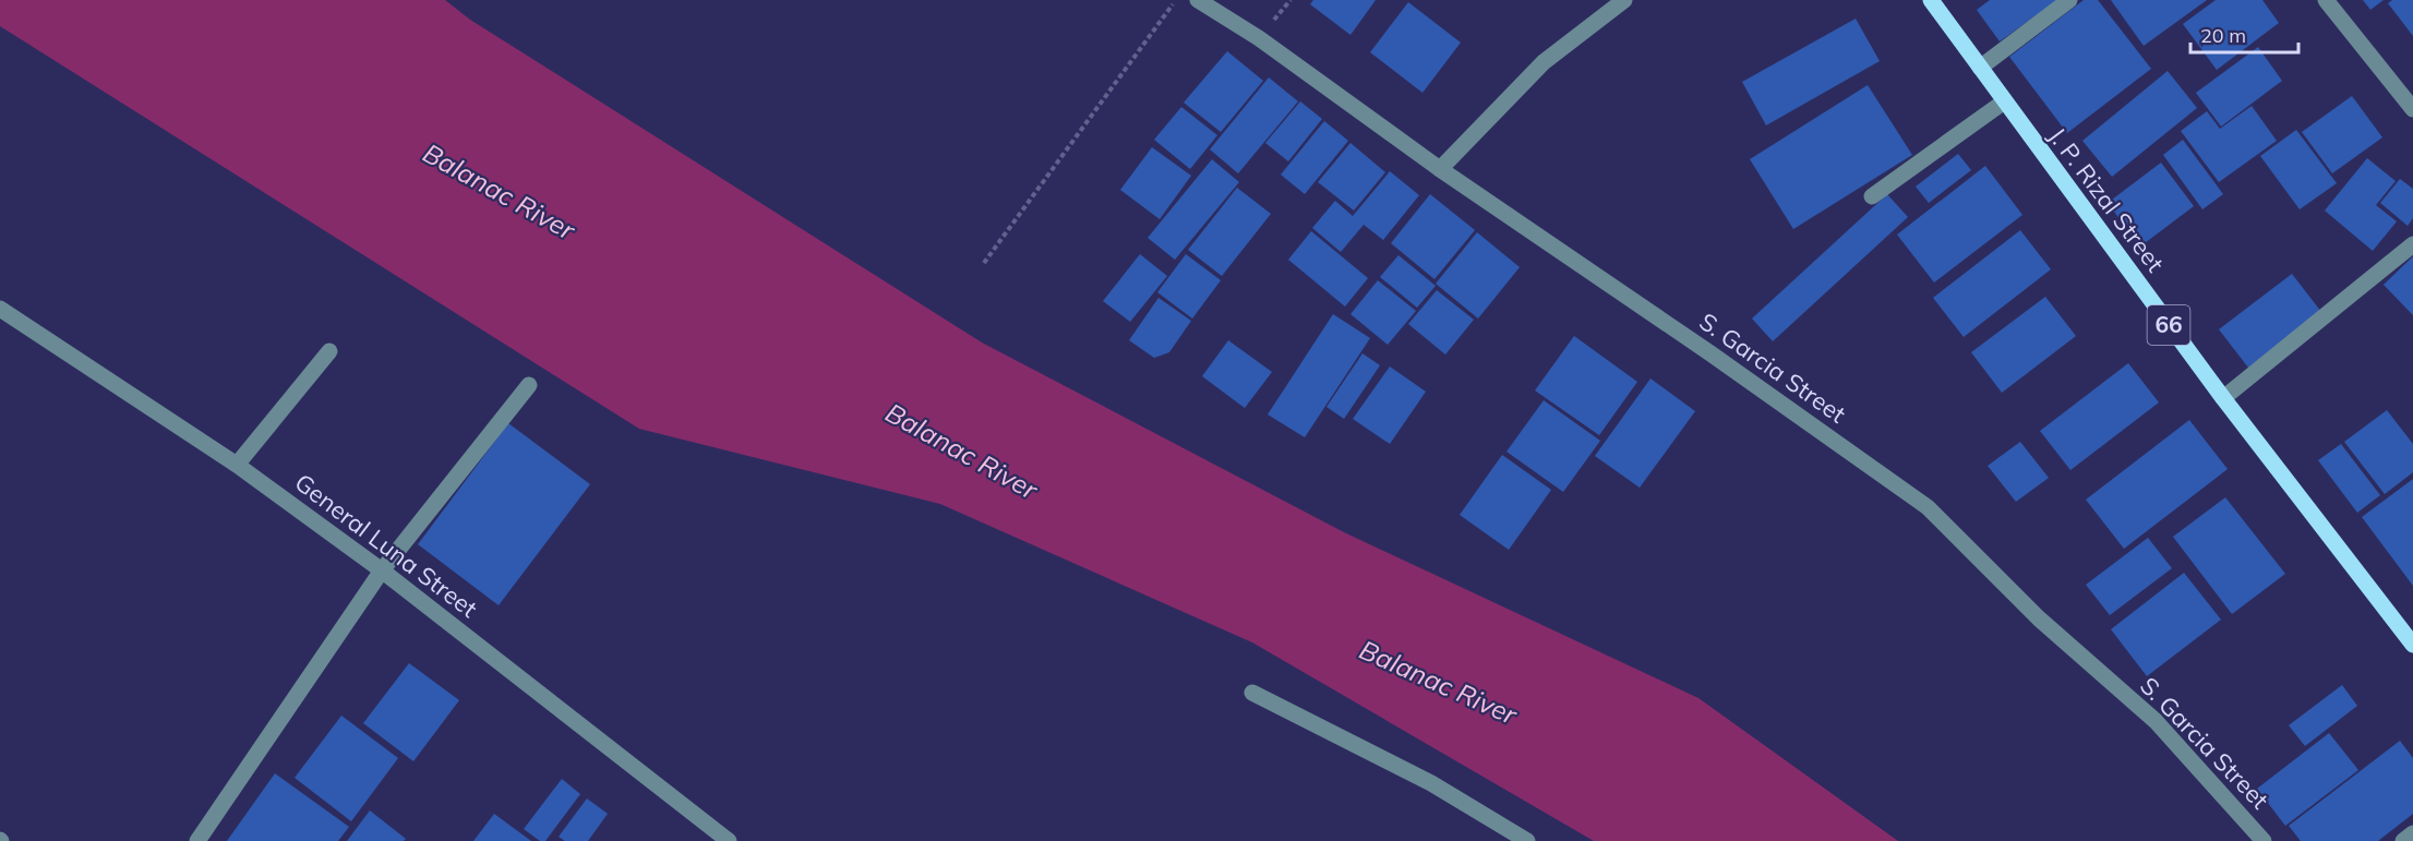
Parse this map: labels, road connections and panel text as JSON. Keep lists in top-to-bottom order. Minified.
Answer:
{"streets":{"main road":["J. P. Rizal Street","66"],"street":["S. Garcia Street","General Luna Street"]},"water":["Balanac River"],"scale_bar":"20 m"}
